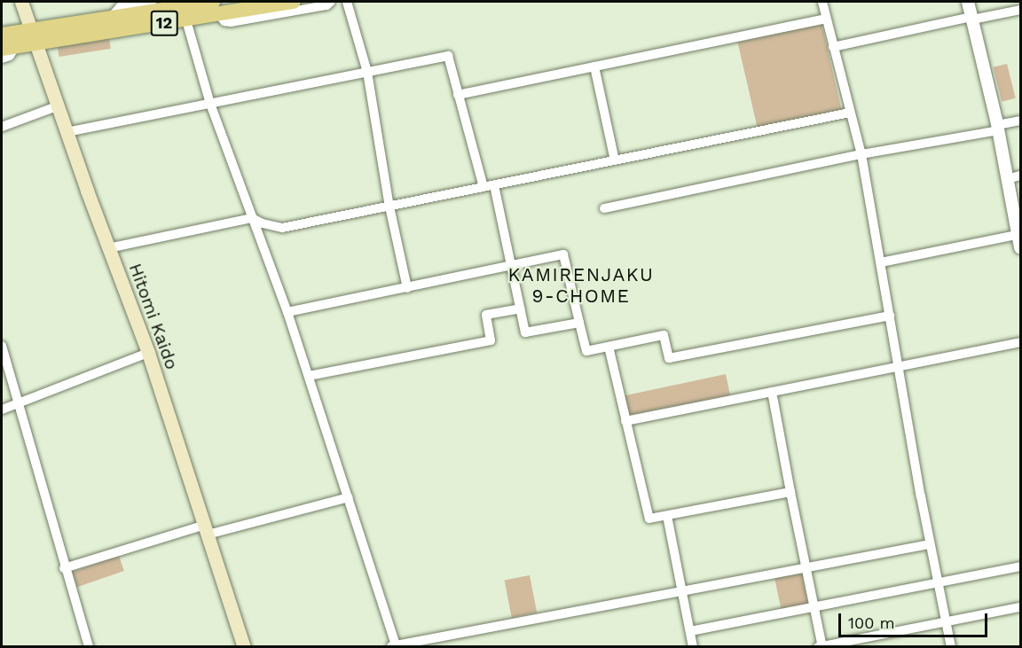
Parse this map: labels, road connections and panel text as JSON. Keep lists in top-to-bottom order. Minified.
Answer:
{"streets":{"main road":["12","Hitomi Kaido"]},"crossings":[["12","Hitomi Kaido"]],"districts":["KAMIRENJAKU 9-CHOME"],"scale_bar":"100 m"}
